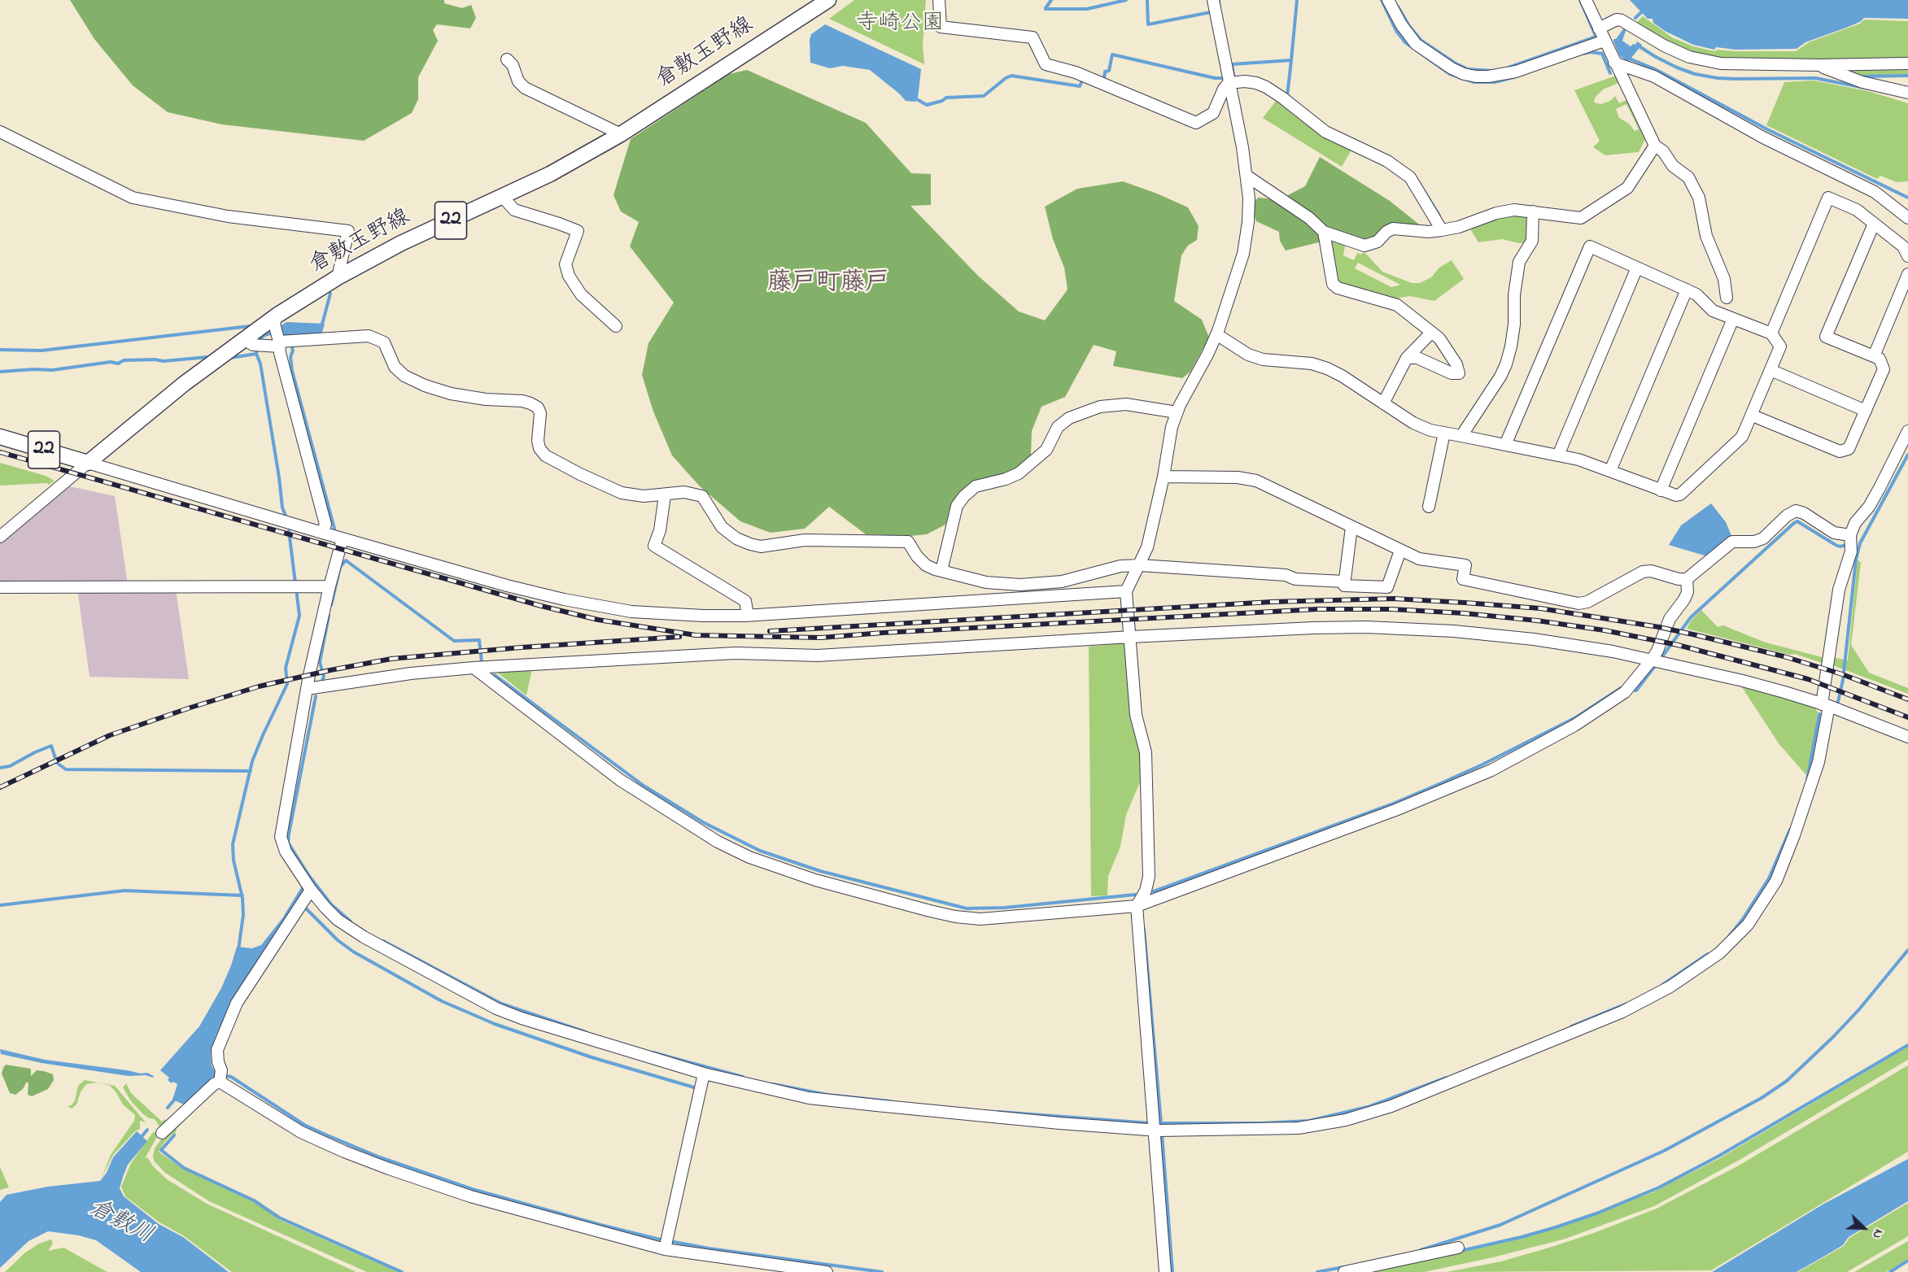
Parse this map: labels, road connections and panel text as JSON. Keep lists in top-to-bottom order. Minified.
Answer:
{"streets":{"main road":["倉敷玉野線","22"]},"crossings":[["倉敷玉野線","22"]],"districts":["藤戸町藤戸"],"water":["倉敷川"],"parks":["寺崎公園"],"north":"bottom right"}
